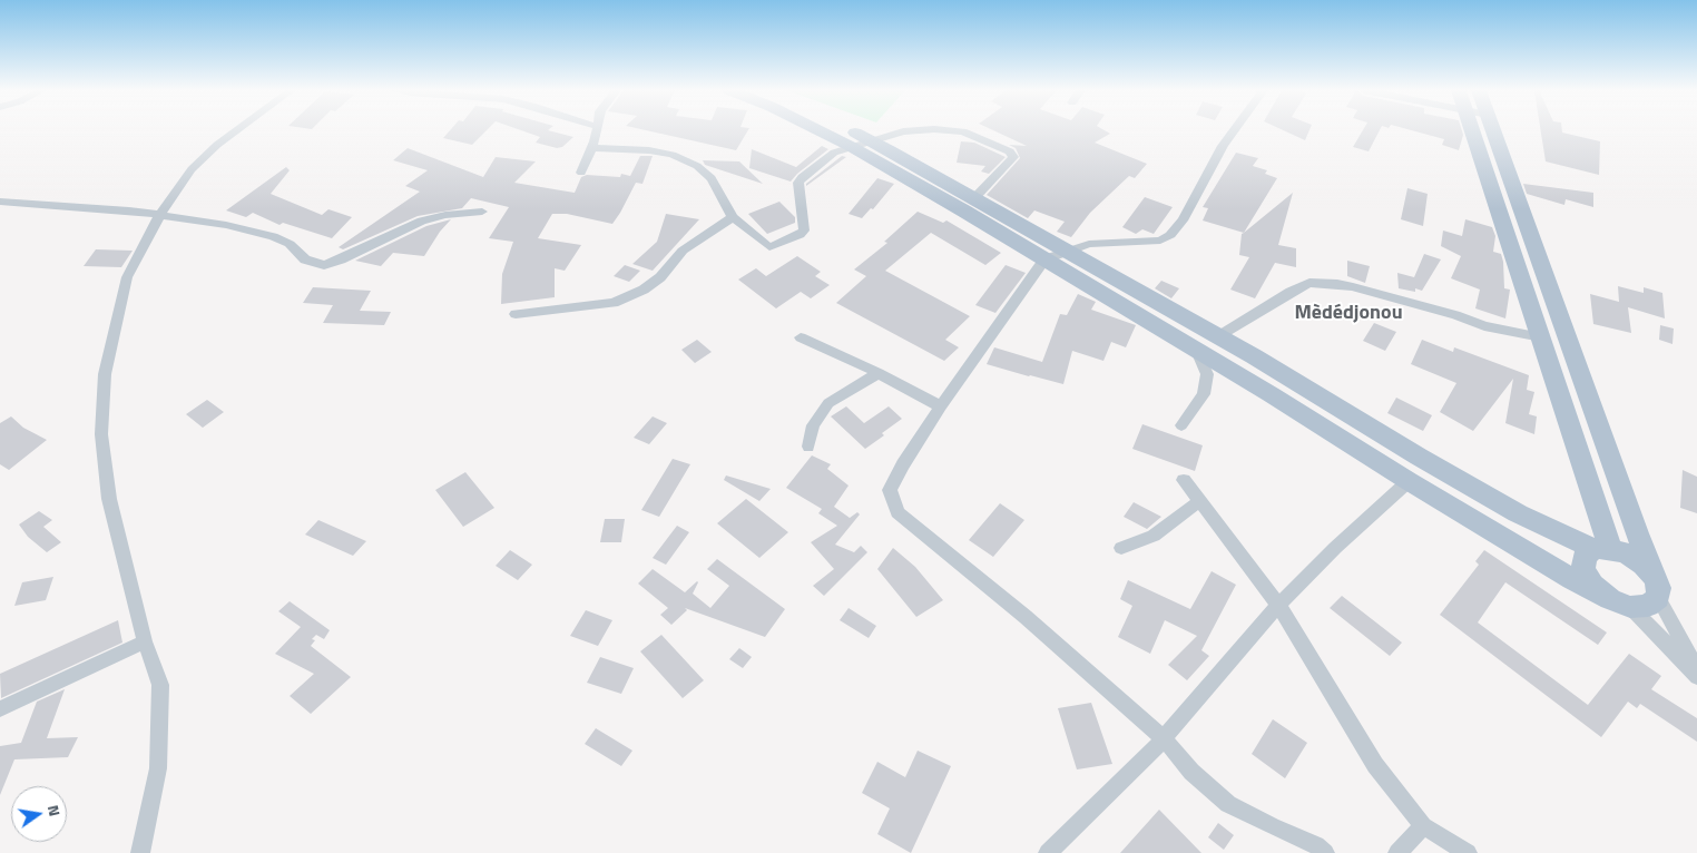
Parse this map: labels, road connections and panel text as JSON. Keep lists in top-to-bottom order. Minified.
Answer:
{"districts":["Mèdédjonou"],"north":"right"}
